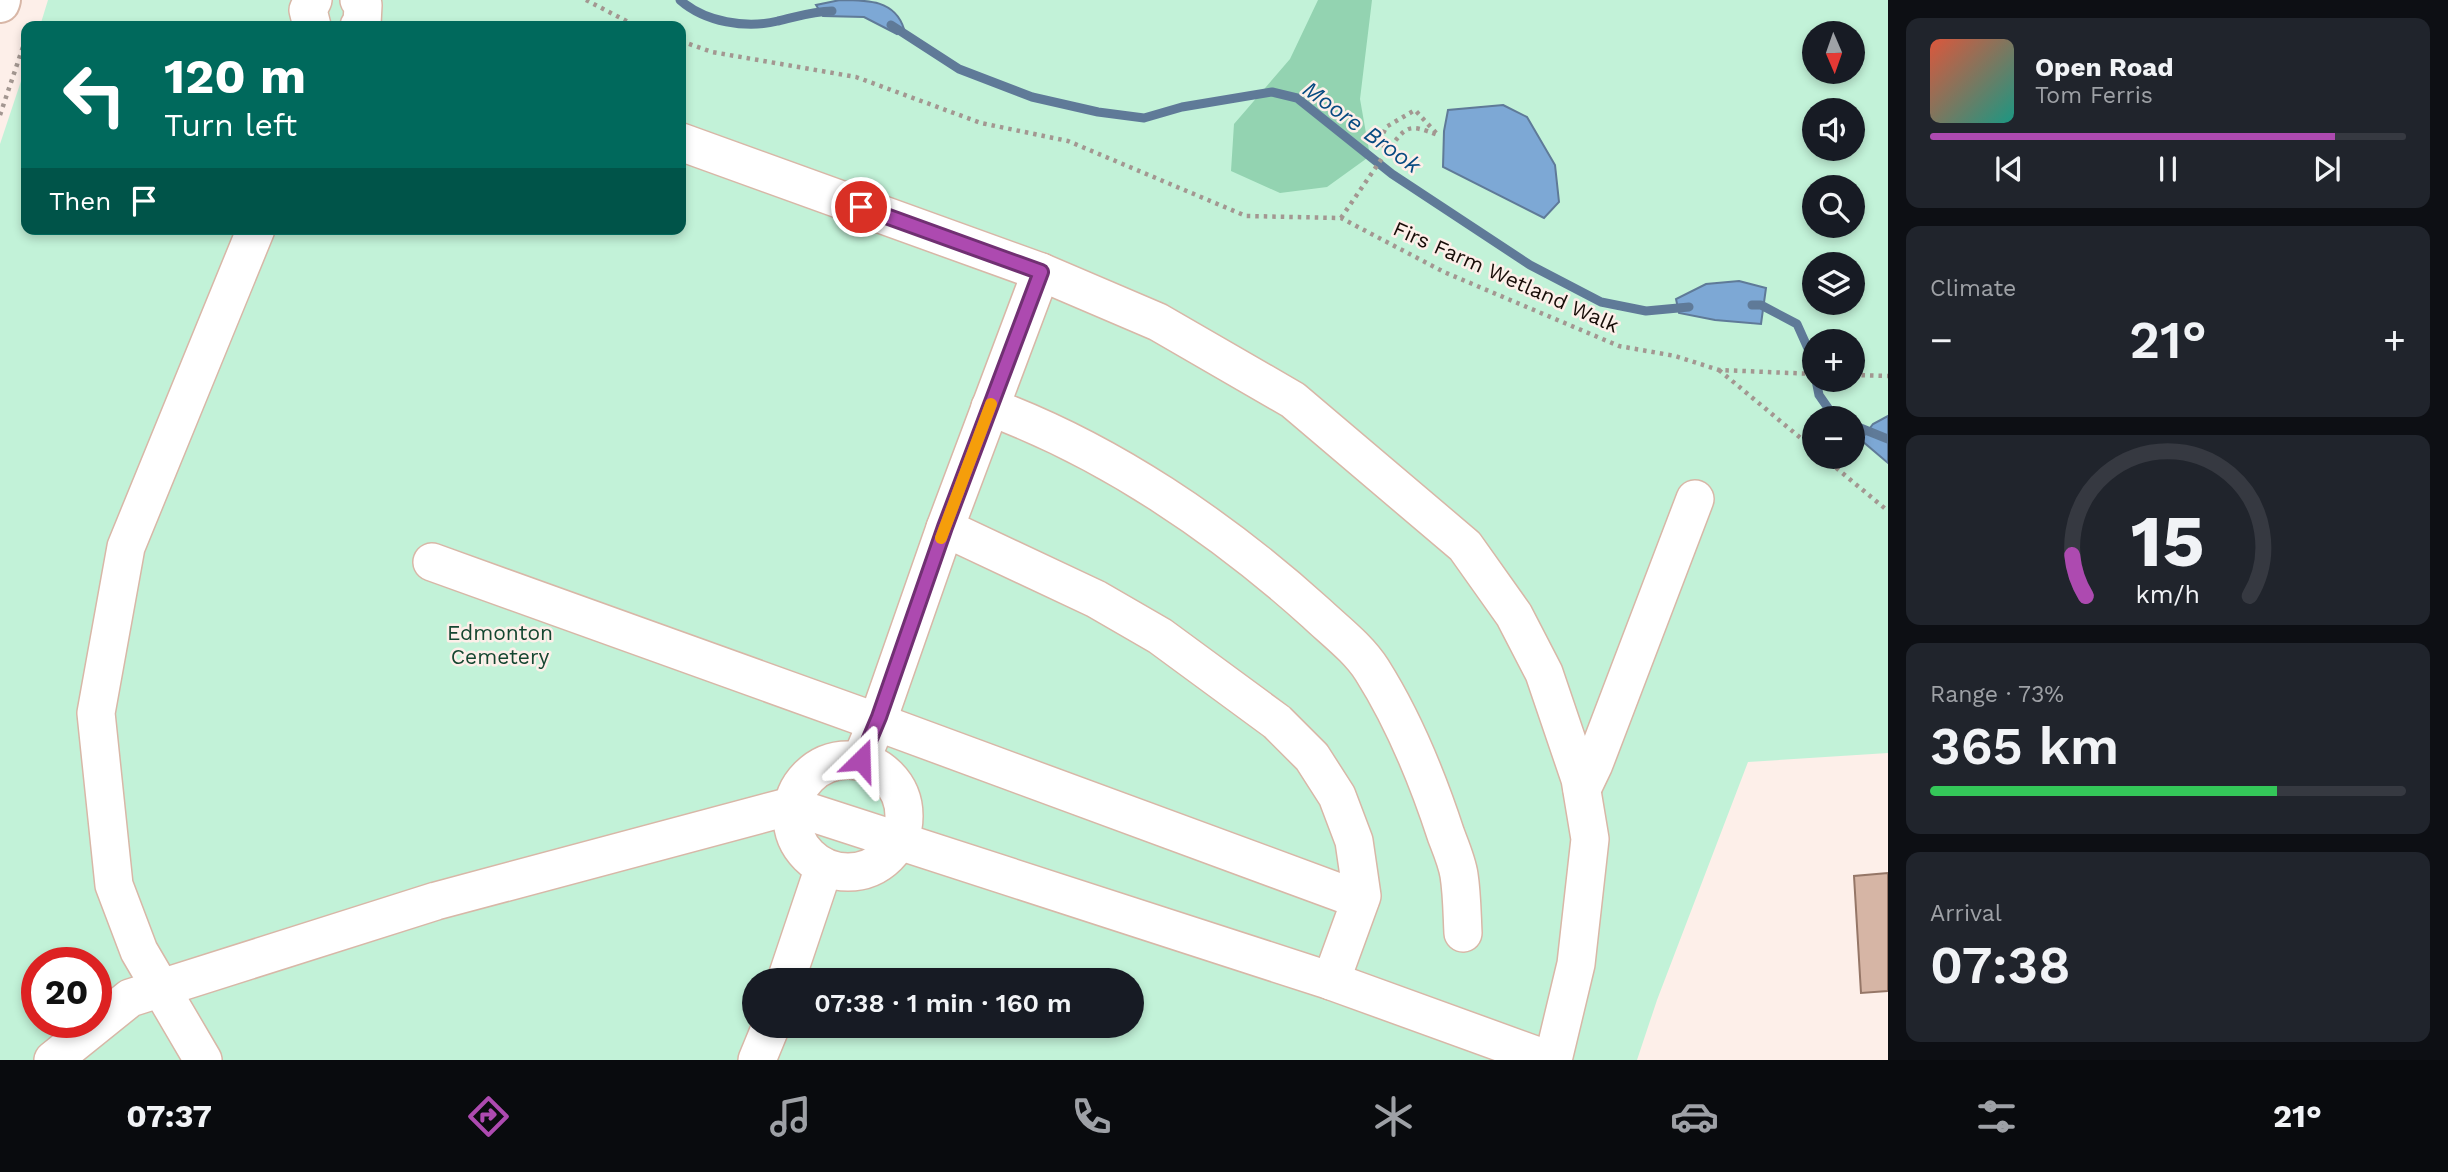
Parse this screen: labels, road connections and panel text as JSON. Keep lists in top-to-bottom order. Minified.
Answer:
{"streets":{"path":["Firs Farm Wetland Walk"]},"water":["Moore Brook"],"parks":["Edmonton Cemetery"],"north":"bottom","page":{"map_buttons":["+","−"],"turn":["120 m","Turn left"],"song":["Open Road","Tom Ferris"],"then":"Then","tile":["Climate",["Range · 73%","365 km"],["Arrival","07:38"]],"heat":["−","21°","+"],"limit":"20","trip":"07:38 · 1 min · 160 m","tabs":["07:37","21°"],"gauge":["15","km/h"]}}
